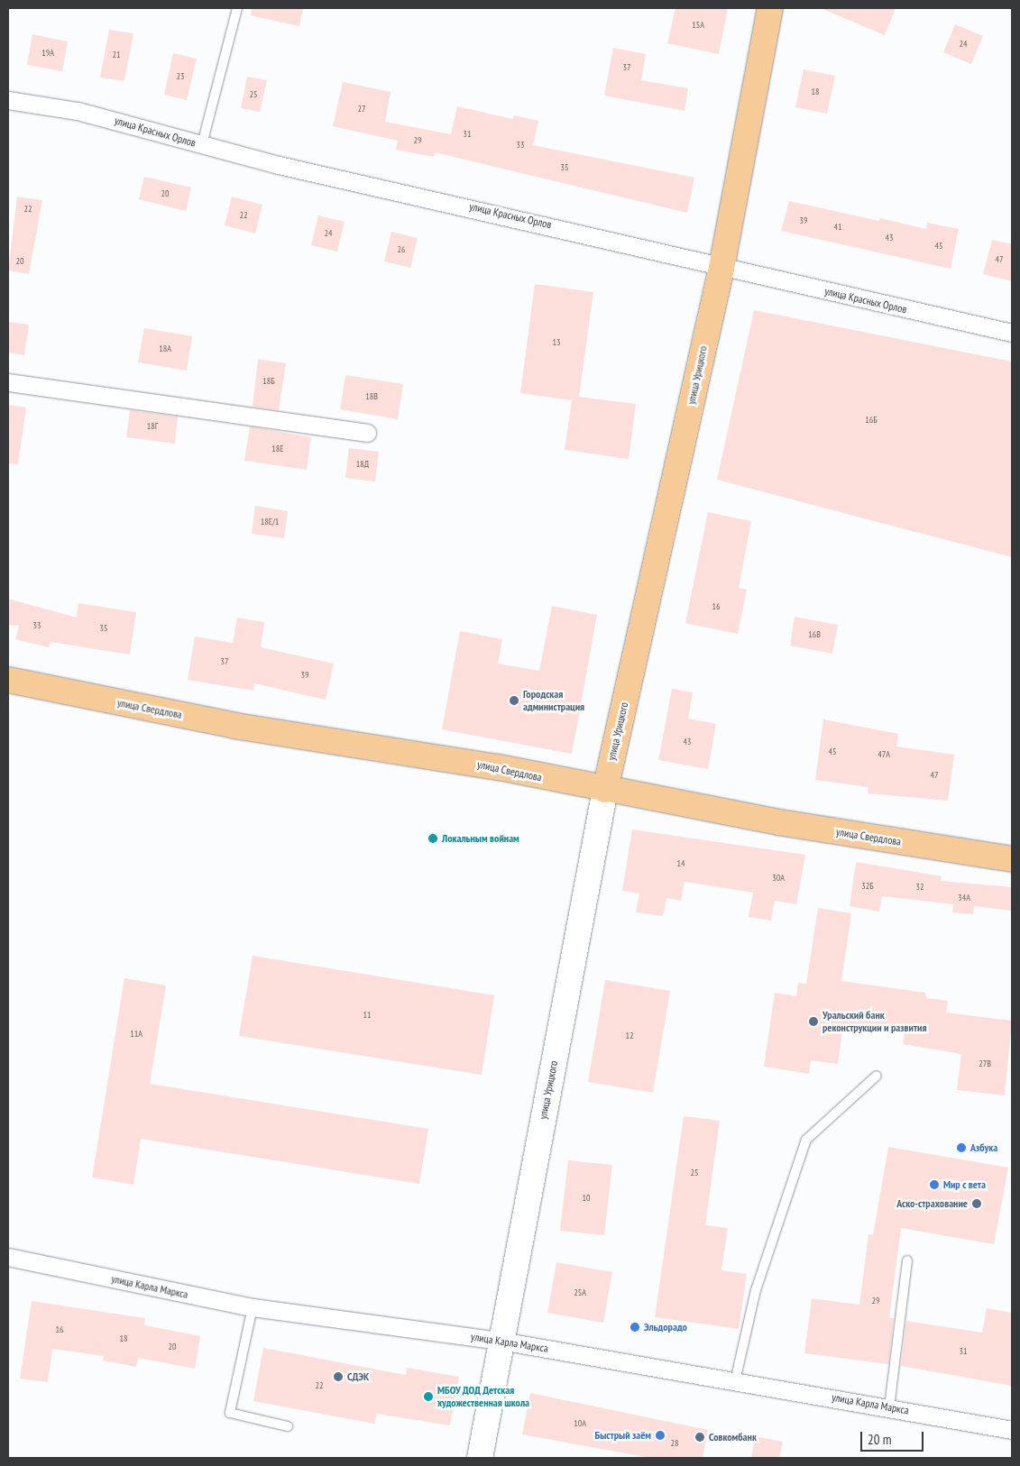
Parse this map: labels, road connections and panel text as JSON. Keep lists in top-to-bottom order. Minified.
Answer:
{"streets":{"main road":["улица Урицкого","улица Свердлова"],"street":["улица Красных Орлов","улица Карла Маркса"]},"crossings":[["улица Красных Орлов","улица Урицкого"],["улица Урицкого","улица Свердлова"],["улица Урицкого","улица Карла Маркса"]],"places":["Городская администрация","Локальным войнам","Уральский банк реконструкции и развития","Азбука","Мир с вета","Аско-страхование","Эльдорадо","СДЭК","МБОУ ДОД Детская художественная школа","Быстрый заём","Совкомбанк"],"house_numbers":["15А","24","19А","21","37","23","18","25","27","31","29","33","35","20","22","22","39","41","24","43","45","26","47","20","13","18А","18Б","18В","16Б","18Г","18Е","18Д","18Е/1","16","33","35","16В","37","39","43","45","47А","47","14","30А","32Б","32","34А","11","11А","12","27В","25","10","25А","29","16","18","20","31","22","10А","28"],"scale_bar":"20 m"}
